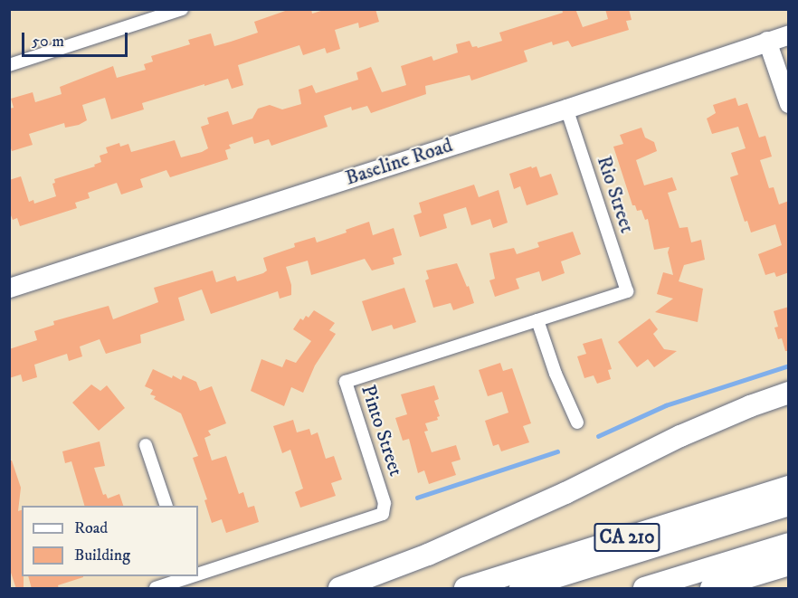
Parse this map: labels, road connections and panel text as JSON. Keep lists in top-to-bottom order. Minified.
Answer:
{"streets":{"highway":["CA 210"],"main road":["Baseline Road"],"street":["Rio Street","Pinto Street"]},"crossings":[["Baseline Road","Rio Street"],["Rio Street","Pinto Street"]],"legend":["Road","Building"],"scale_bar":"50 m"}
